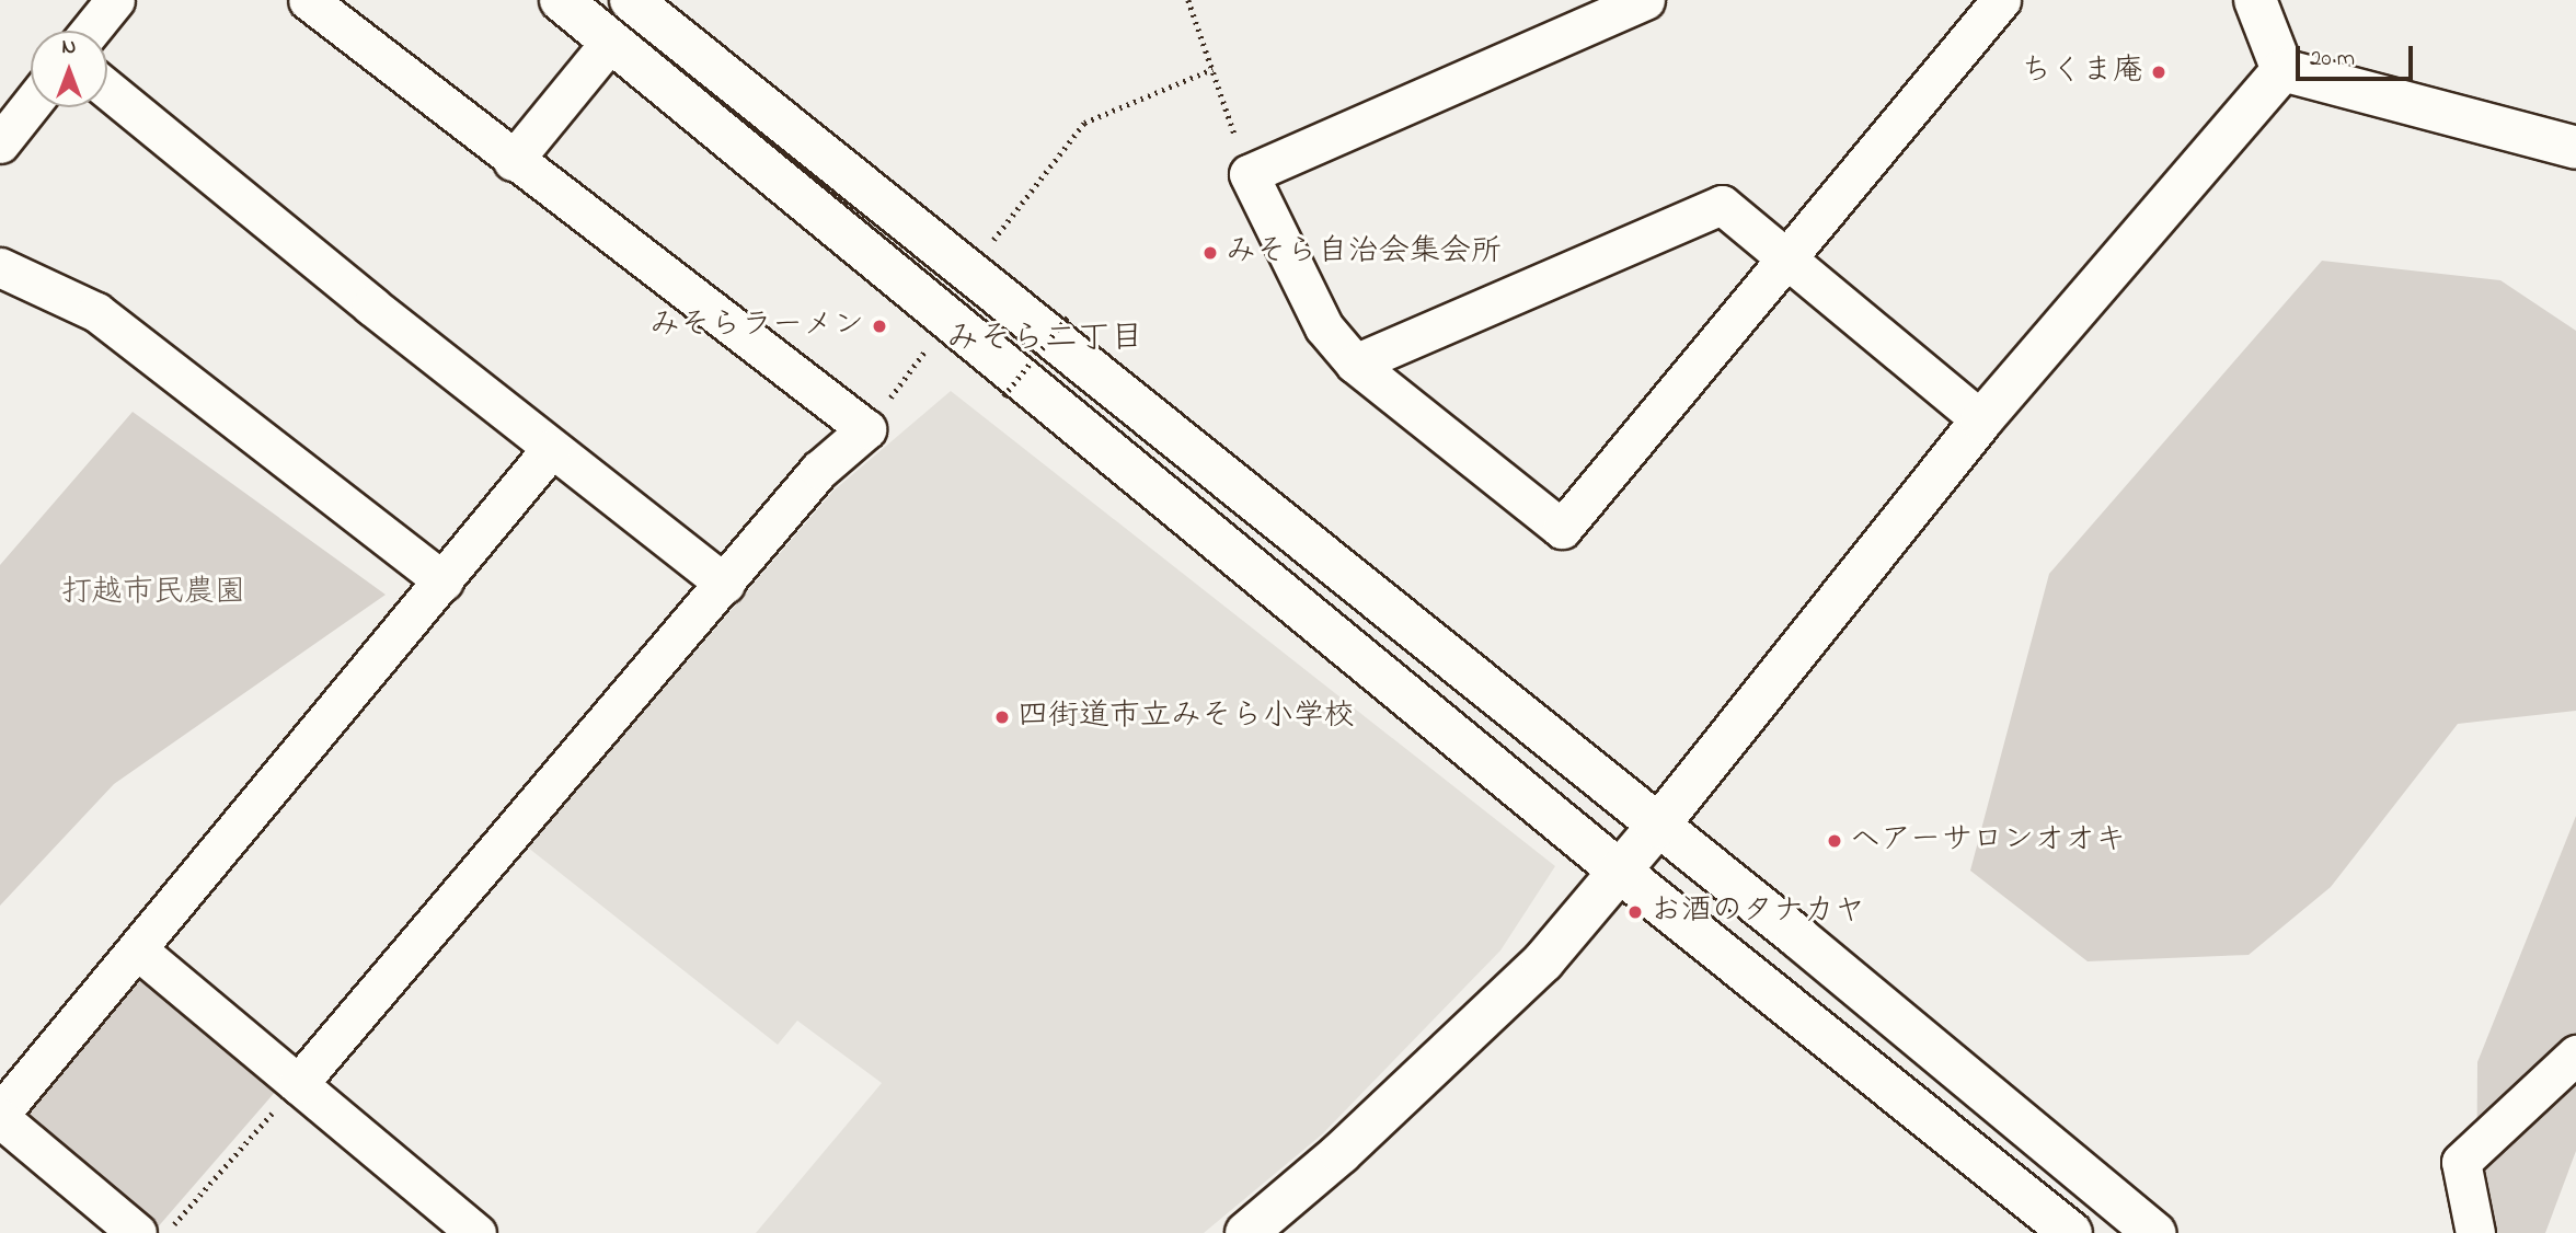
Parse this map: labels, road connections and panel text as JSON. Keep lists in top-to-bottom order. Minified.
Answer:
{"districts":["みそら二丁目"],"parks":["打越市民農園"],"places":["ちくま庵","みそら自治会集会所","みそらラーメン","四街道市立みそら小学校","ヘアーサロンオオキ","お酒のタナカヤ"],"scale_bar":"20 m","north":"top"}
